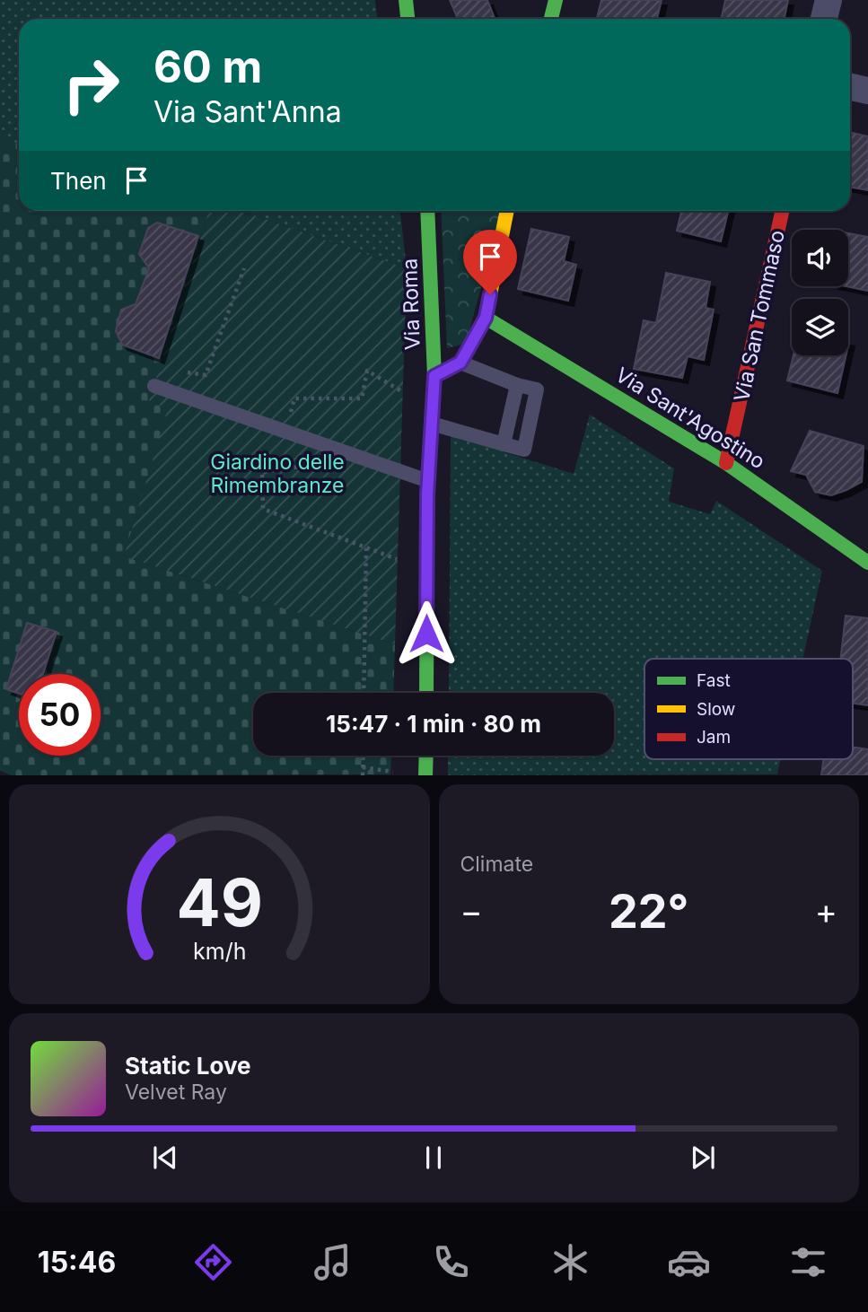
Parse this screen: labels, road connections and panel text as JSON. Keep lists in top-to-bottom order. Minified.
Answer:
{"streets":{"street":["Via Roma","Via San Tommaso","Via Sant'Agostino"]},"crossings":[["Via San Tommaso","Via Sant'Agostino"]],"parks":["Giardino delle Rimembranze"],"legend":["Fast","Slow","Jam"],"page":{"turn":["60 m","Via Sant'Anna"],"then":"Then","limit":"50","trip":"15:47 · 1 min · 80 m","tile":"Climate","heat":["−","22°","+"],"song":["Static Love","Velvet Ray"],"tabs":"15:46","gauge":["49","km/h"]}}
